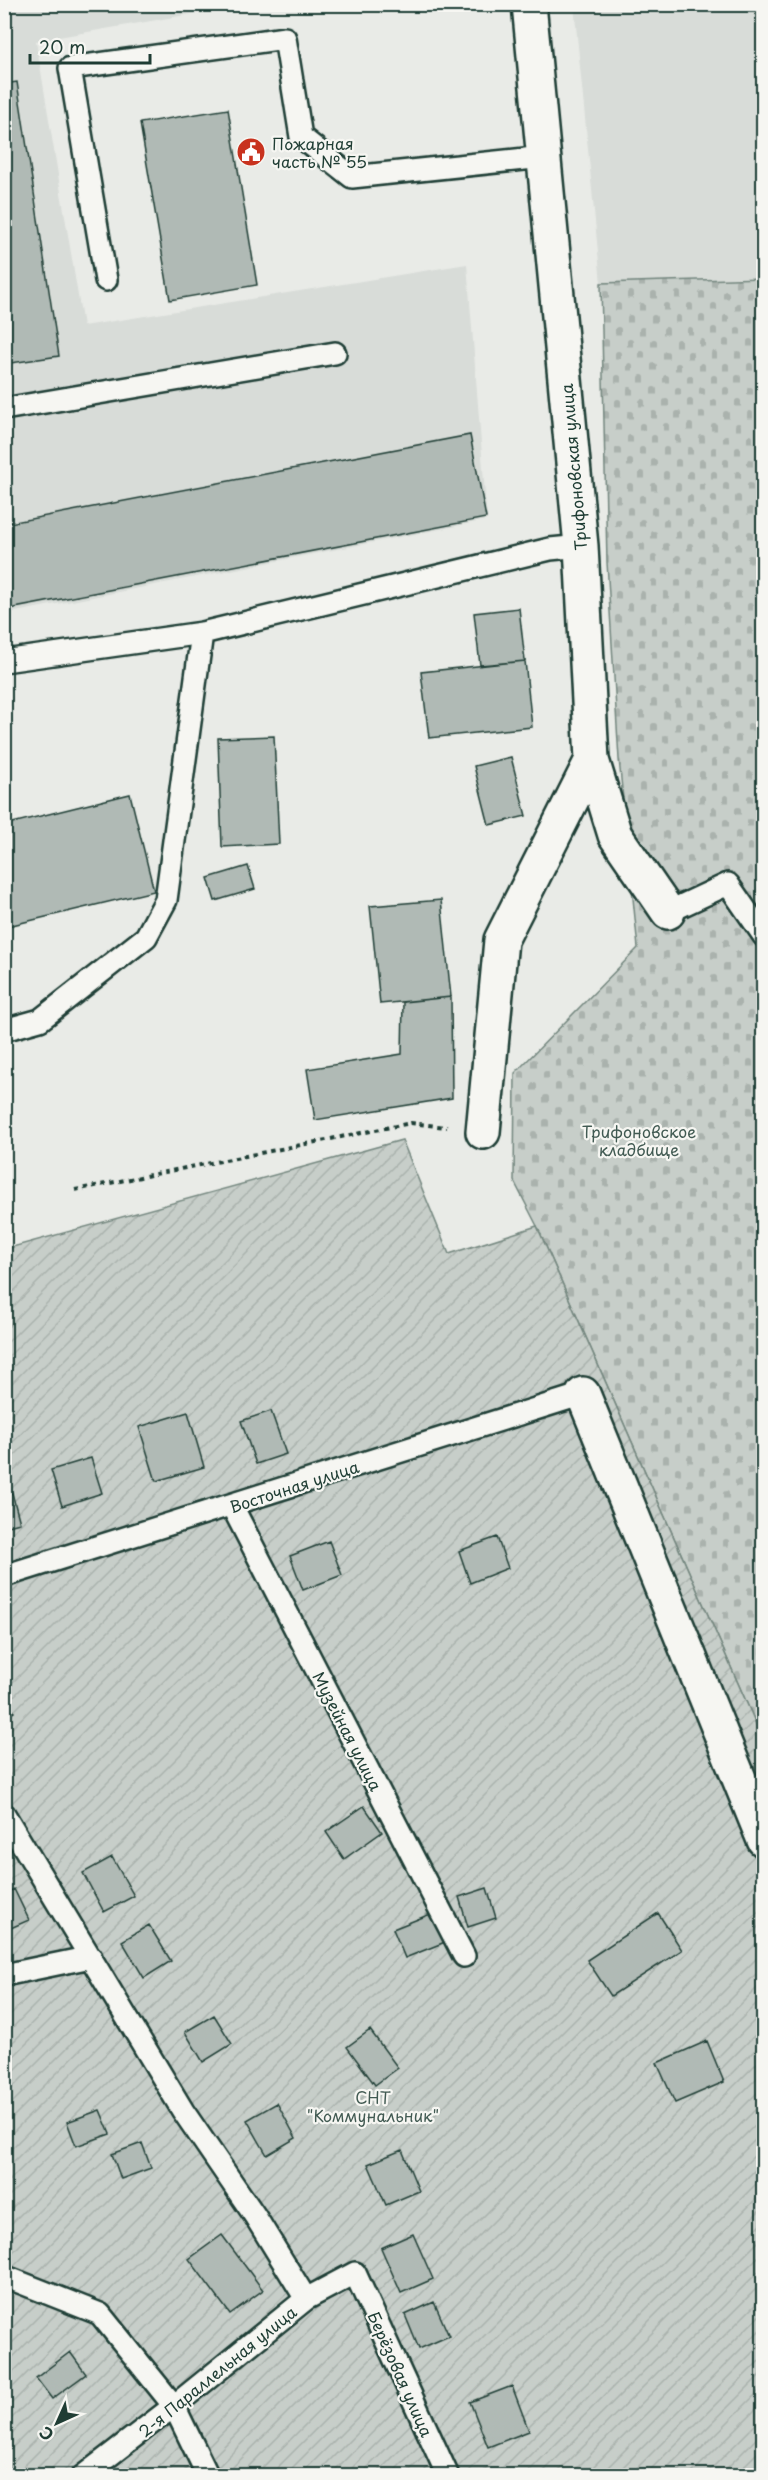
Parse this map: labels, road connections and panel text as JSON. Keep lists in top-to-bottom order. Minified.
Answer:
{"streets":{"street":["Трифоновская улица"],"lane":["Восточная улица","Музейная улица","2-я Параллельная улица","Берёзовая улица"]},"crossings":[["Восточная улица","Музейная улица"],["2-я Параллельная улица","Берёзовая улица"]],"parks":["Трифоновское кладбище","СНТ \"Коммунальник\""],"places":{"public building":["Пожарная часть № 55"]},"scale_bar":"20 m","north":"bottom left"}
